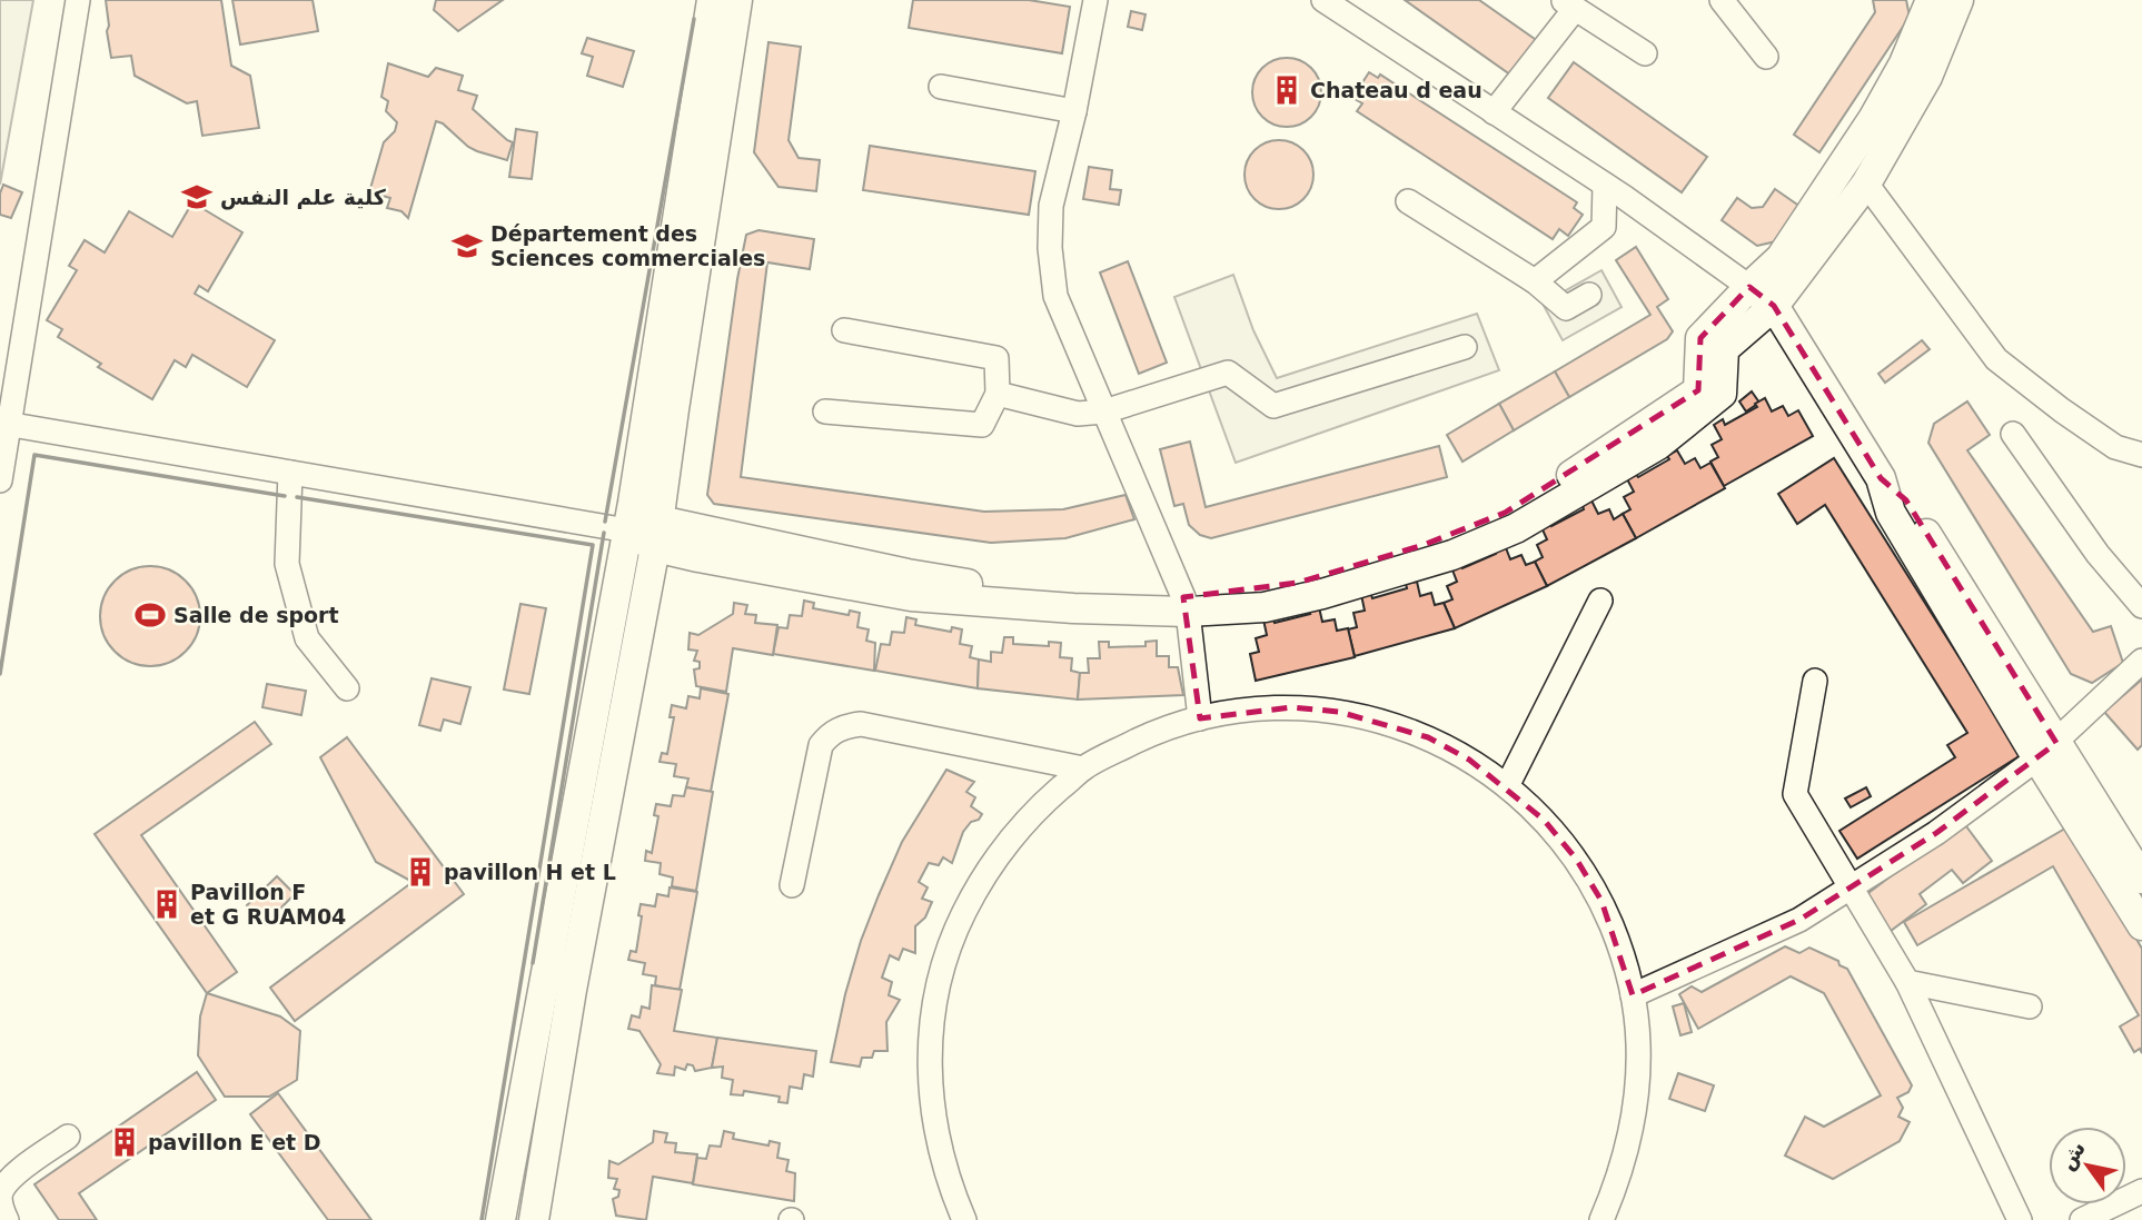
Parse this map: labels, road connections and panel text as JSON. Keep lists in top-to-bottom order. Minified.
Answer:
{"places":{"building":["Chateau d eau","pavillon H et L","Pavillon F et G RUAM04","pavillon E et D"],"school or university":["كلية علم النفس","Département des Sciences commerciales"],"sports":["Salle de sport"]},"north":"top left"}
